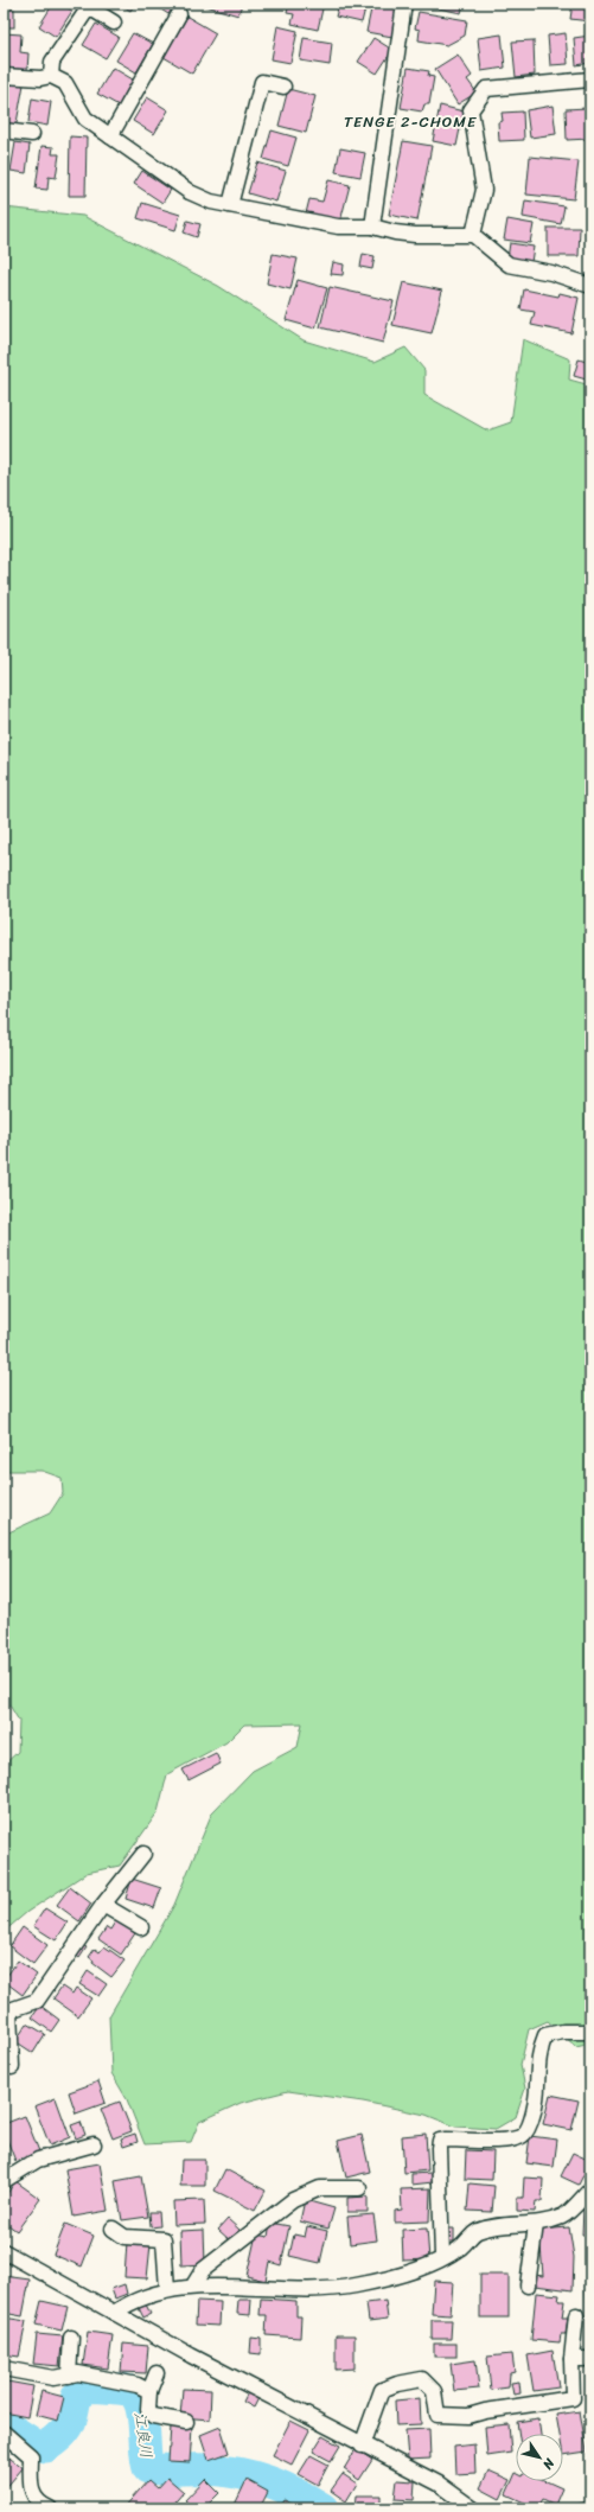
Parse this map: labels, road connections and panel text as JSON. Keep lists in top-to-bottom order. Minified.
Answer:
{"districts":["TENGE 2-CHOME"],"water":["江良川"],"north":"bottom right"}
